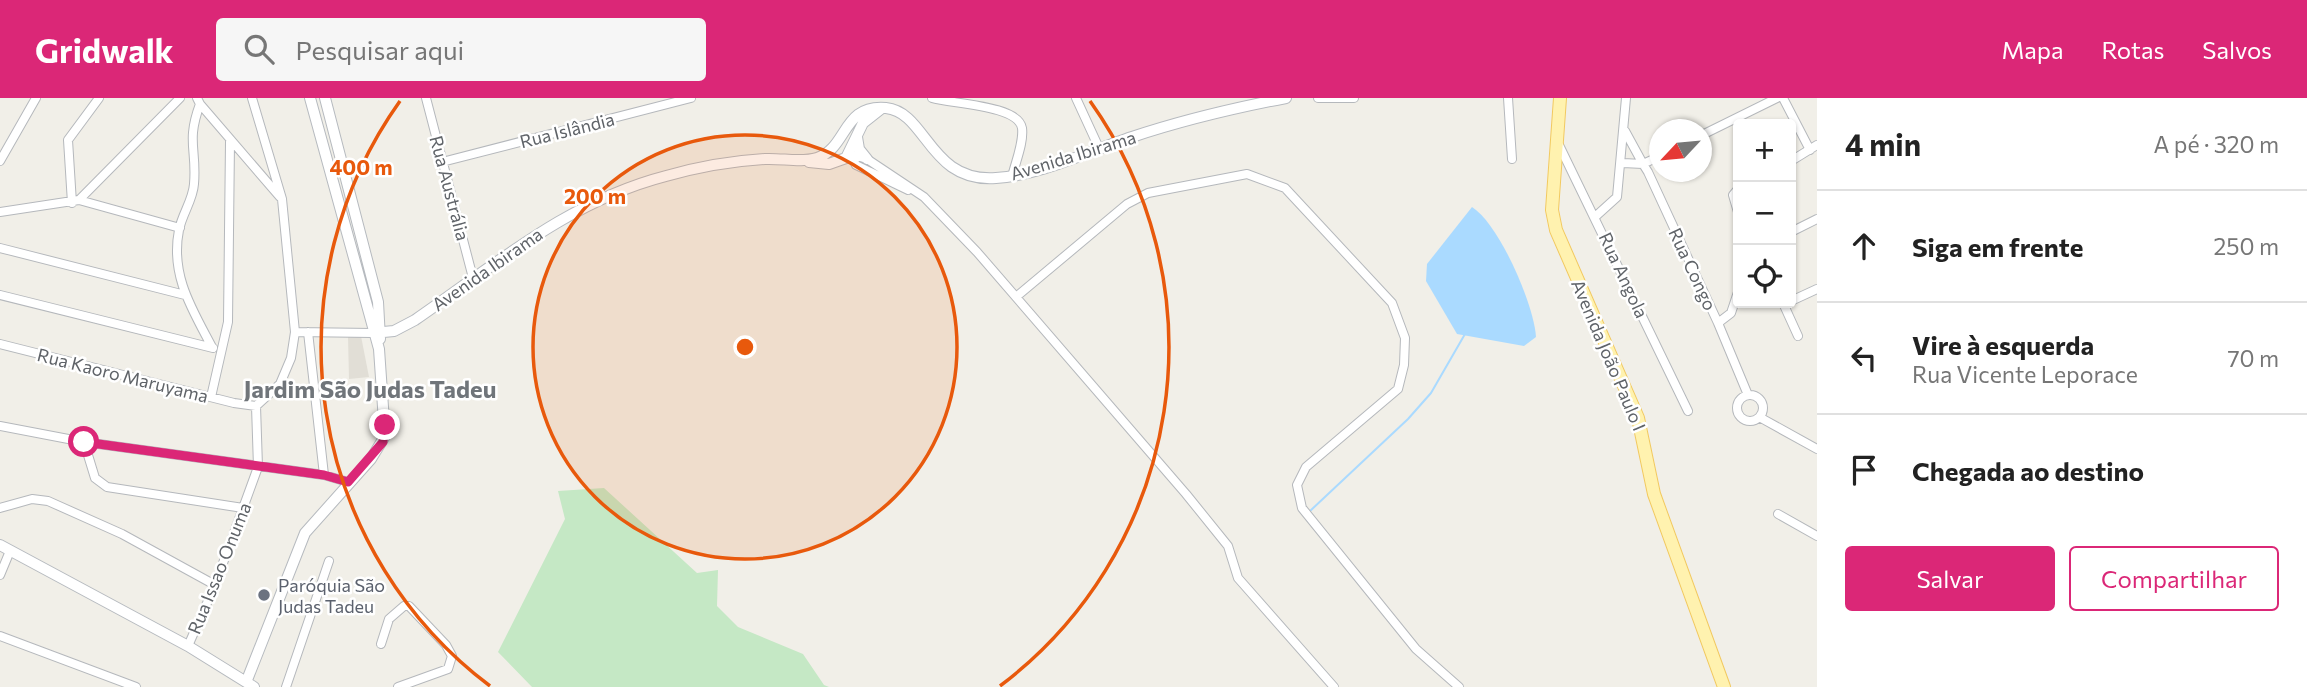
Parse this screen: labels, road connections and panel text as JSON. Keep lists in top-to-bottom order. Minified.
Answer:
{"streets":{"main road":["Avenida Ibirama","Avenida João Paulo I"],"street":["Rua Islândia","Rua Austrália","Rua Congo","Rua Angola","Rua Kaoro Maruyama","Rua Issao Onuma"]},"crossings":[["Rua Islândia","Rua Austrália"],["Avenida Ibirama","Rua Austrália"],["Rua Angola","Avenida João Paulo I"],["Rua Kaoro Maruyama","Rua Issao Onuma"]],"districts":["Jardim São Judas Tadeu"],"places":["Paróquia São Judas Tadeu"],"north":"bottom left","page":{"header":"Gridwalk","search":"Pesquisar aqui","nav":["Mapa","Rotas","Salvos"],"heading":["4 min","A pé · 320 m"],"map_buttons":["+","−"],"list":[["Siga em frente","250 m"],["Vire à esquerda","Rua Vicente Leporace","70 m"],"Chegada ao destino"],"buttons":["Salvar","Compartilhar"]},"rings":["400 m","200 m"]}
